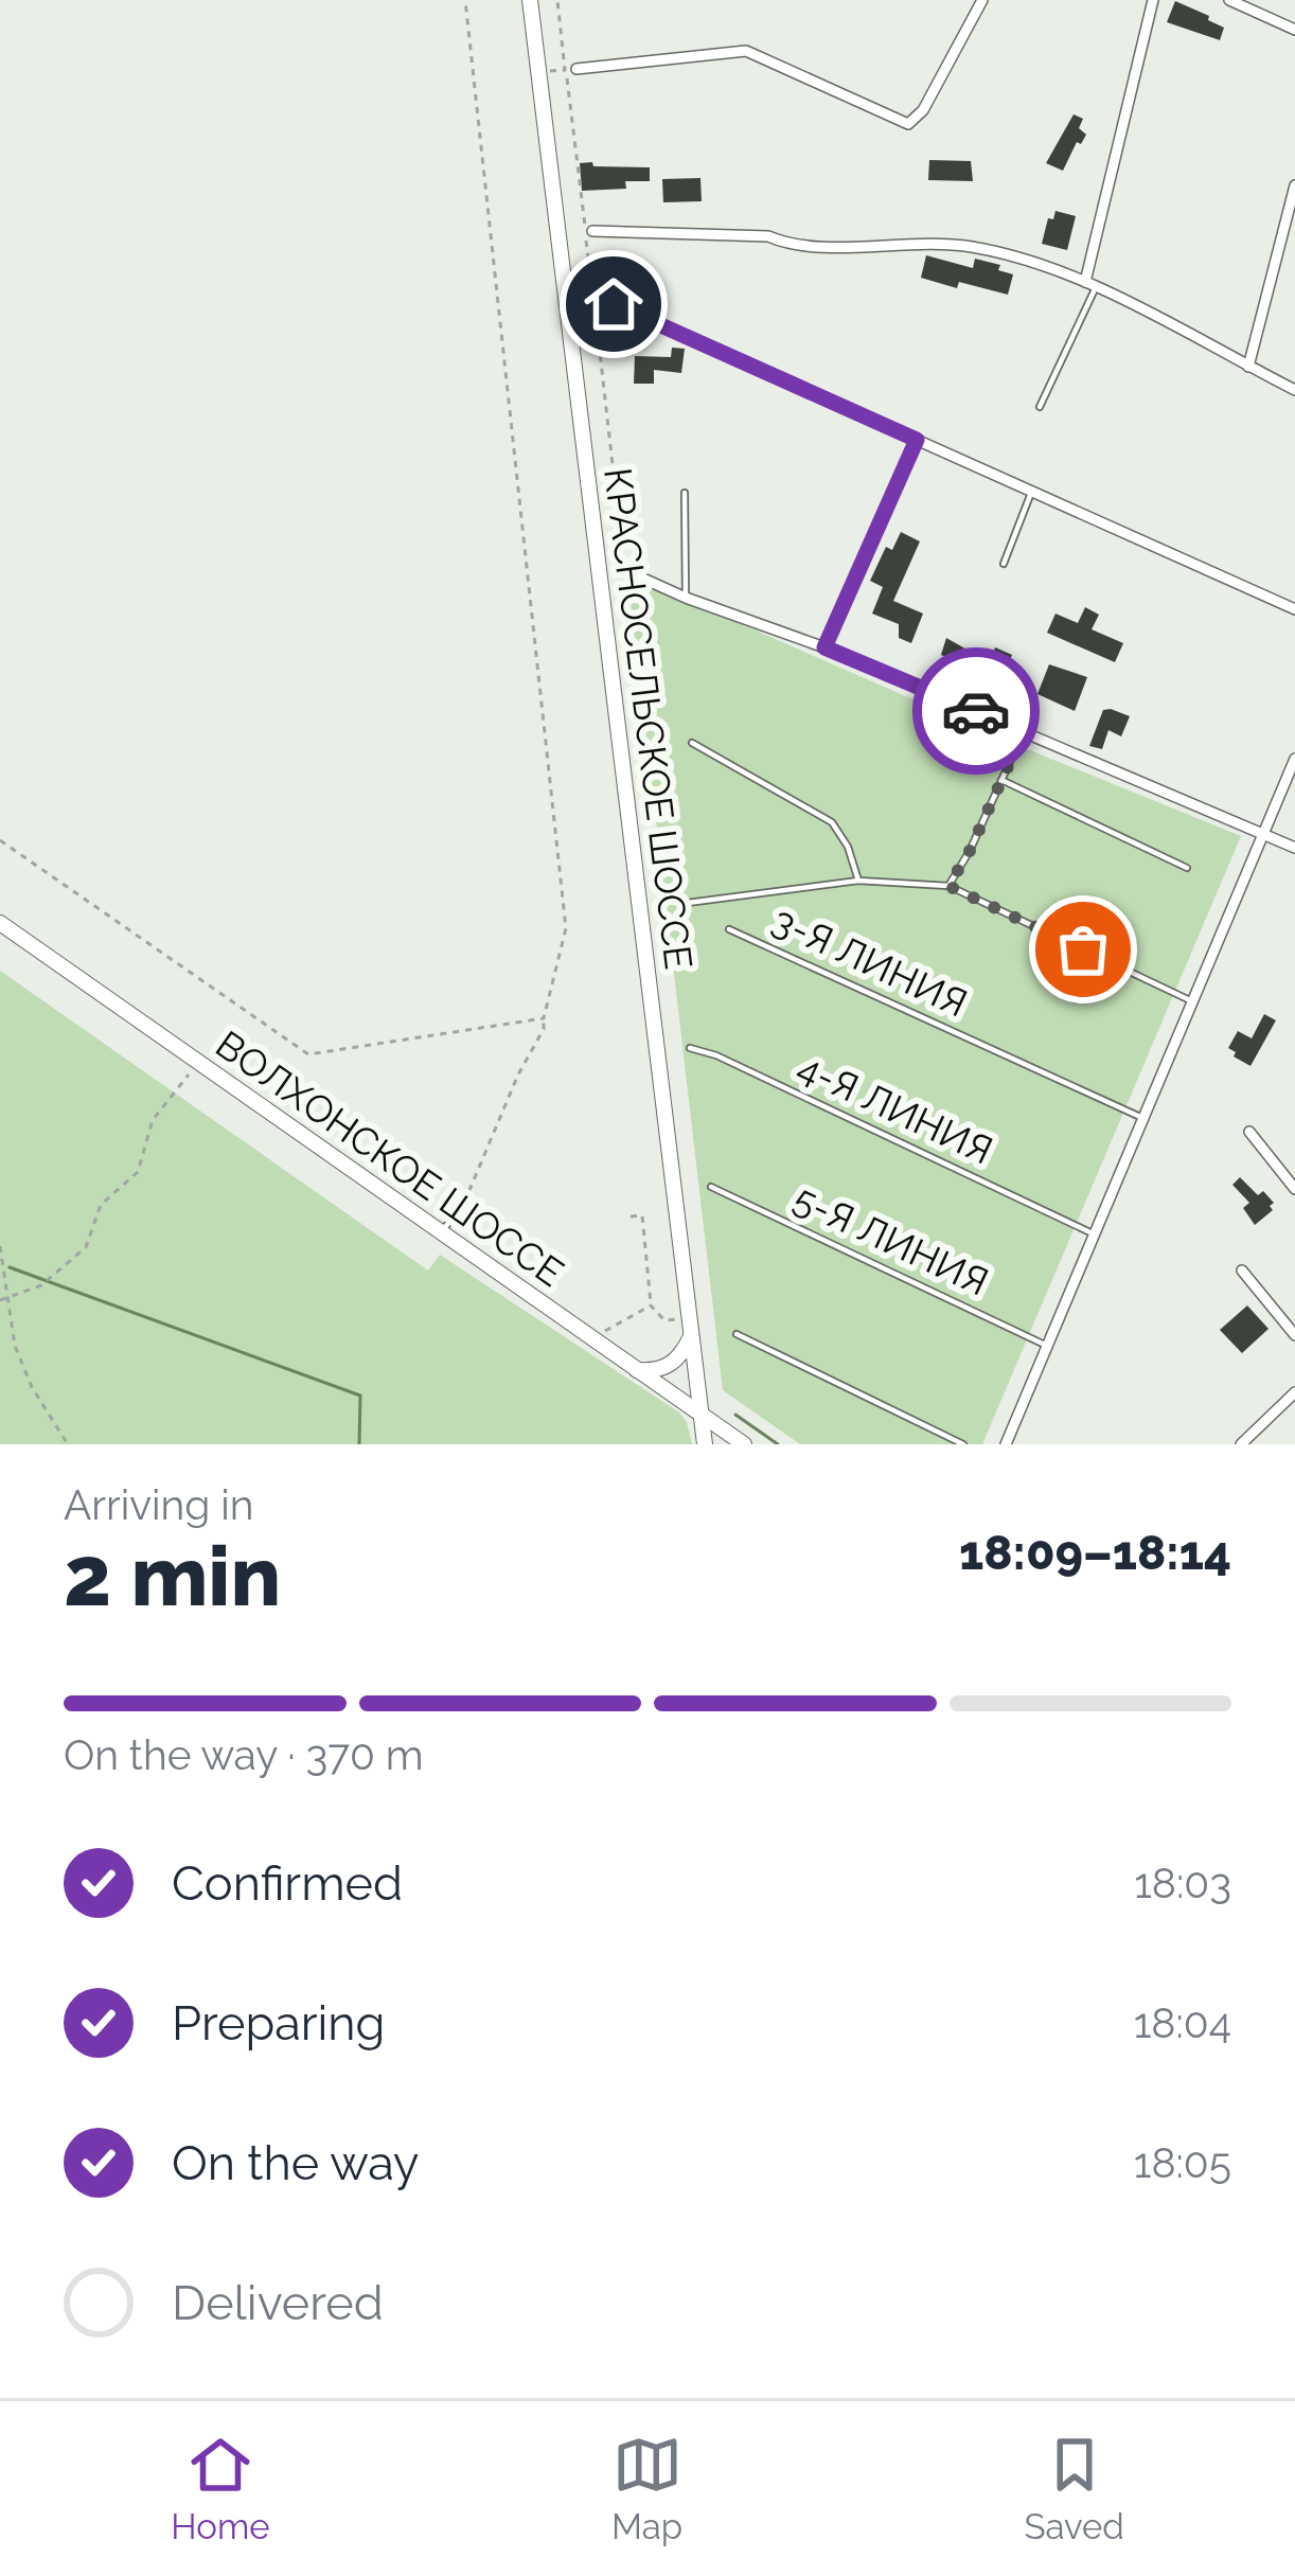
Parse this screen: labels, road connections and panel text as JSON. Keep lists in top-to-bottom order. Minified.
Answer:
{"streets":{"main road":["КРАСНОСЕЛЬСКОЕ ШОССЕ","ВОЛХОНСКОЕ ШОССЕ"],"lane":["3-Я ЛИНИЯ","4-Я ЛИНИЯ","5-Я ЛИНИЯ"]},"crossings":[["КРАСНОСЕЛЬСКОЕ ШОССЕ","ВОЛХОНСКОЕ ШОССЕ"]],"page":{"heading":["2 min","Arriving in","18:09–18:14"],"bar":"On the way · 370 m","list":[["Confirmed","18:03"],["Preparing","18:04"],["On the way","18:05"],"Delivered"],"tabs":["Home","Map","Saved"]}}
